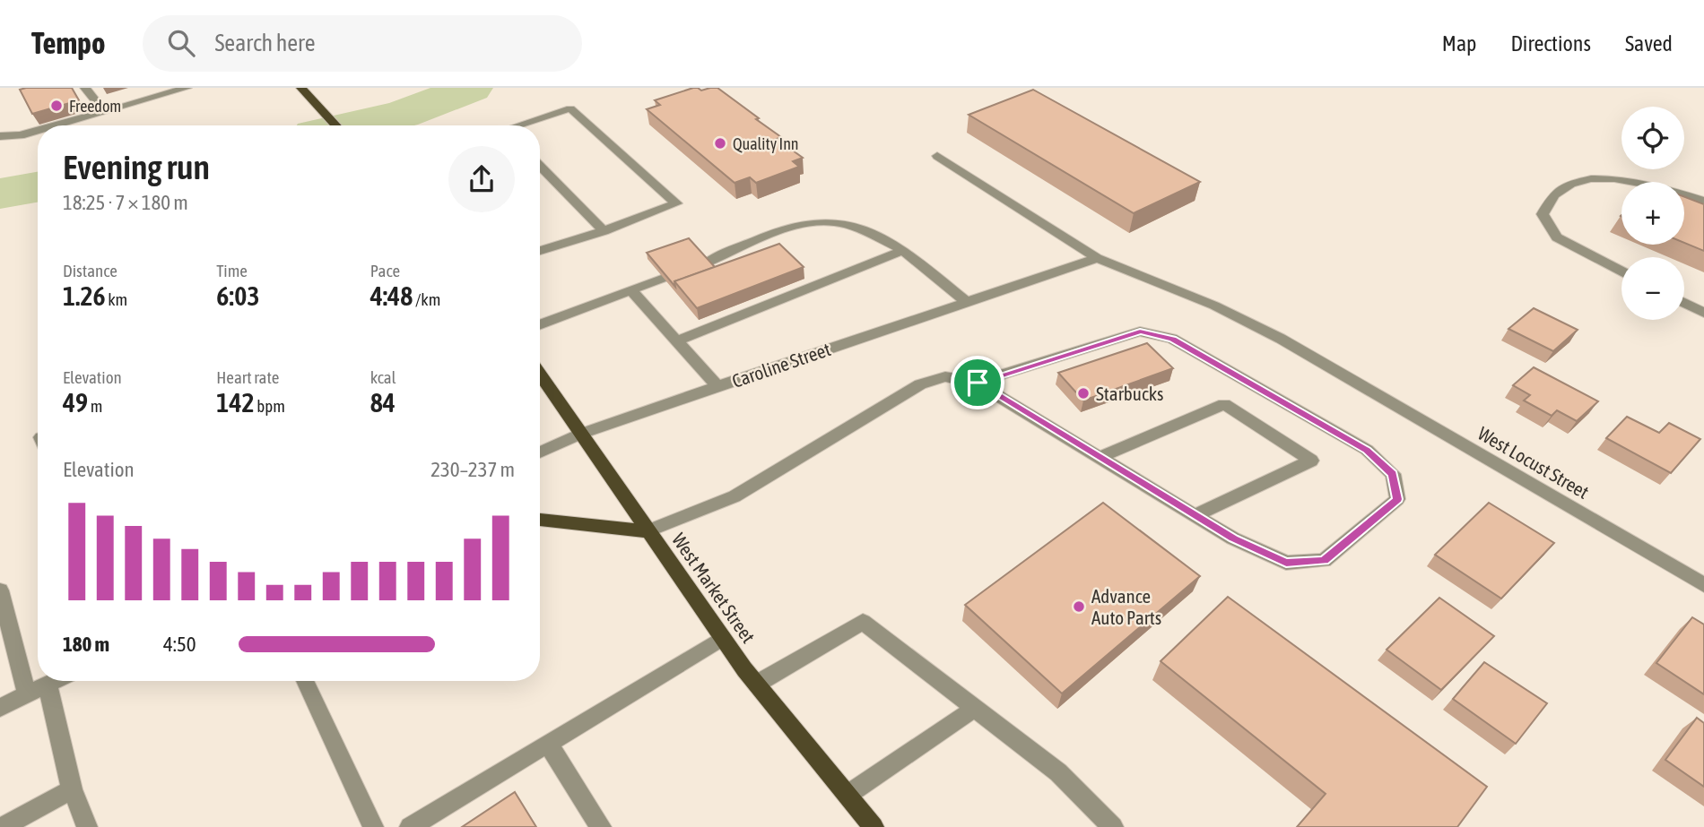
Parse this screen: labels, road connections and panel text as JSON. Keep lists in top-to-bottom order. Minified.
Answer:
{"streets":{"main road":["West Market Street"],"street":["Caroline Street","West Locust Street"]},"crossings":[["Caroline Street","West Locust Street"],["Caroline Street","West Market Street"]],"places":["Freedom","Quality Inn","Starbucks","Advance Auto Parts"],"page":{"header":"Tempo","search":"Search here","nav":["Map","Directions","Saved"],"map_buttons":["+","−"],"heading":["Evening run","18:25 · 7 × 180 m"],"stats":[["Distance","1.26 km"],["Time","6:03"],["Pace","4:48 /km"],["Elevation","49 m"],["Heart rate","142 bpm"],["kcal","84"]],"chart":["Elevation","230–237 m"],"list":[{"name":"180 m","note":"4:50"}]}}
